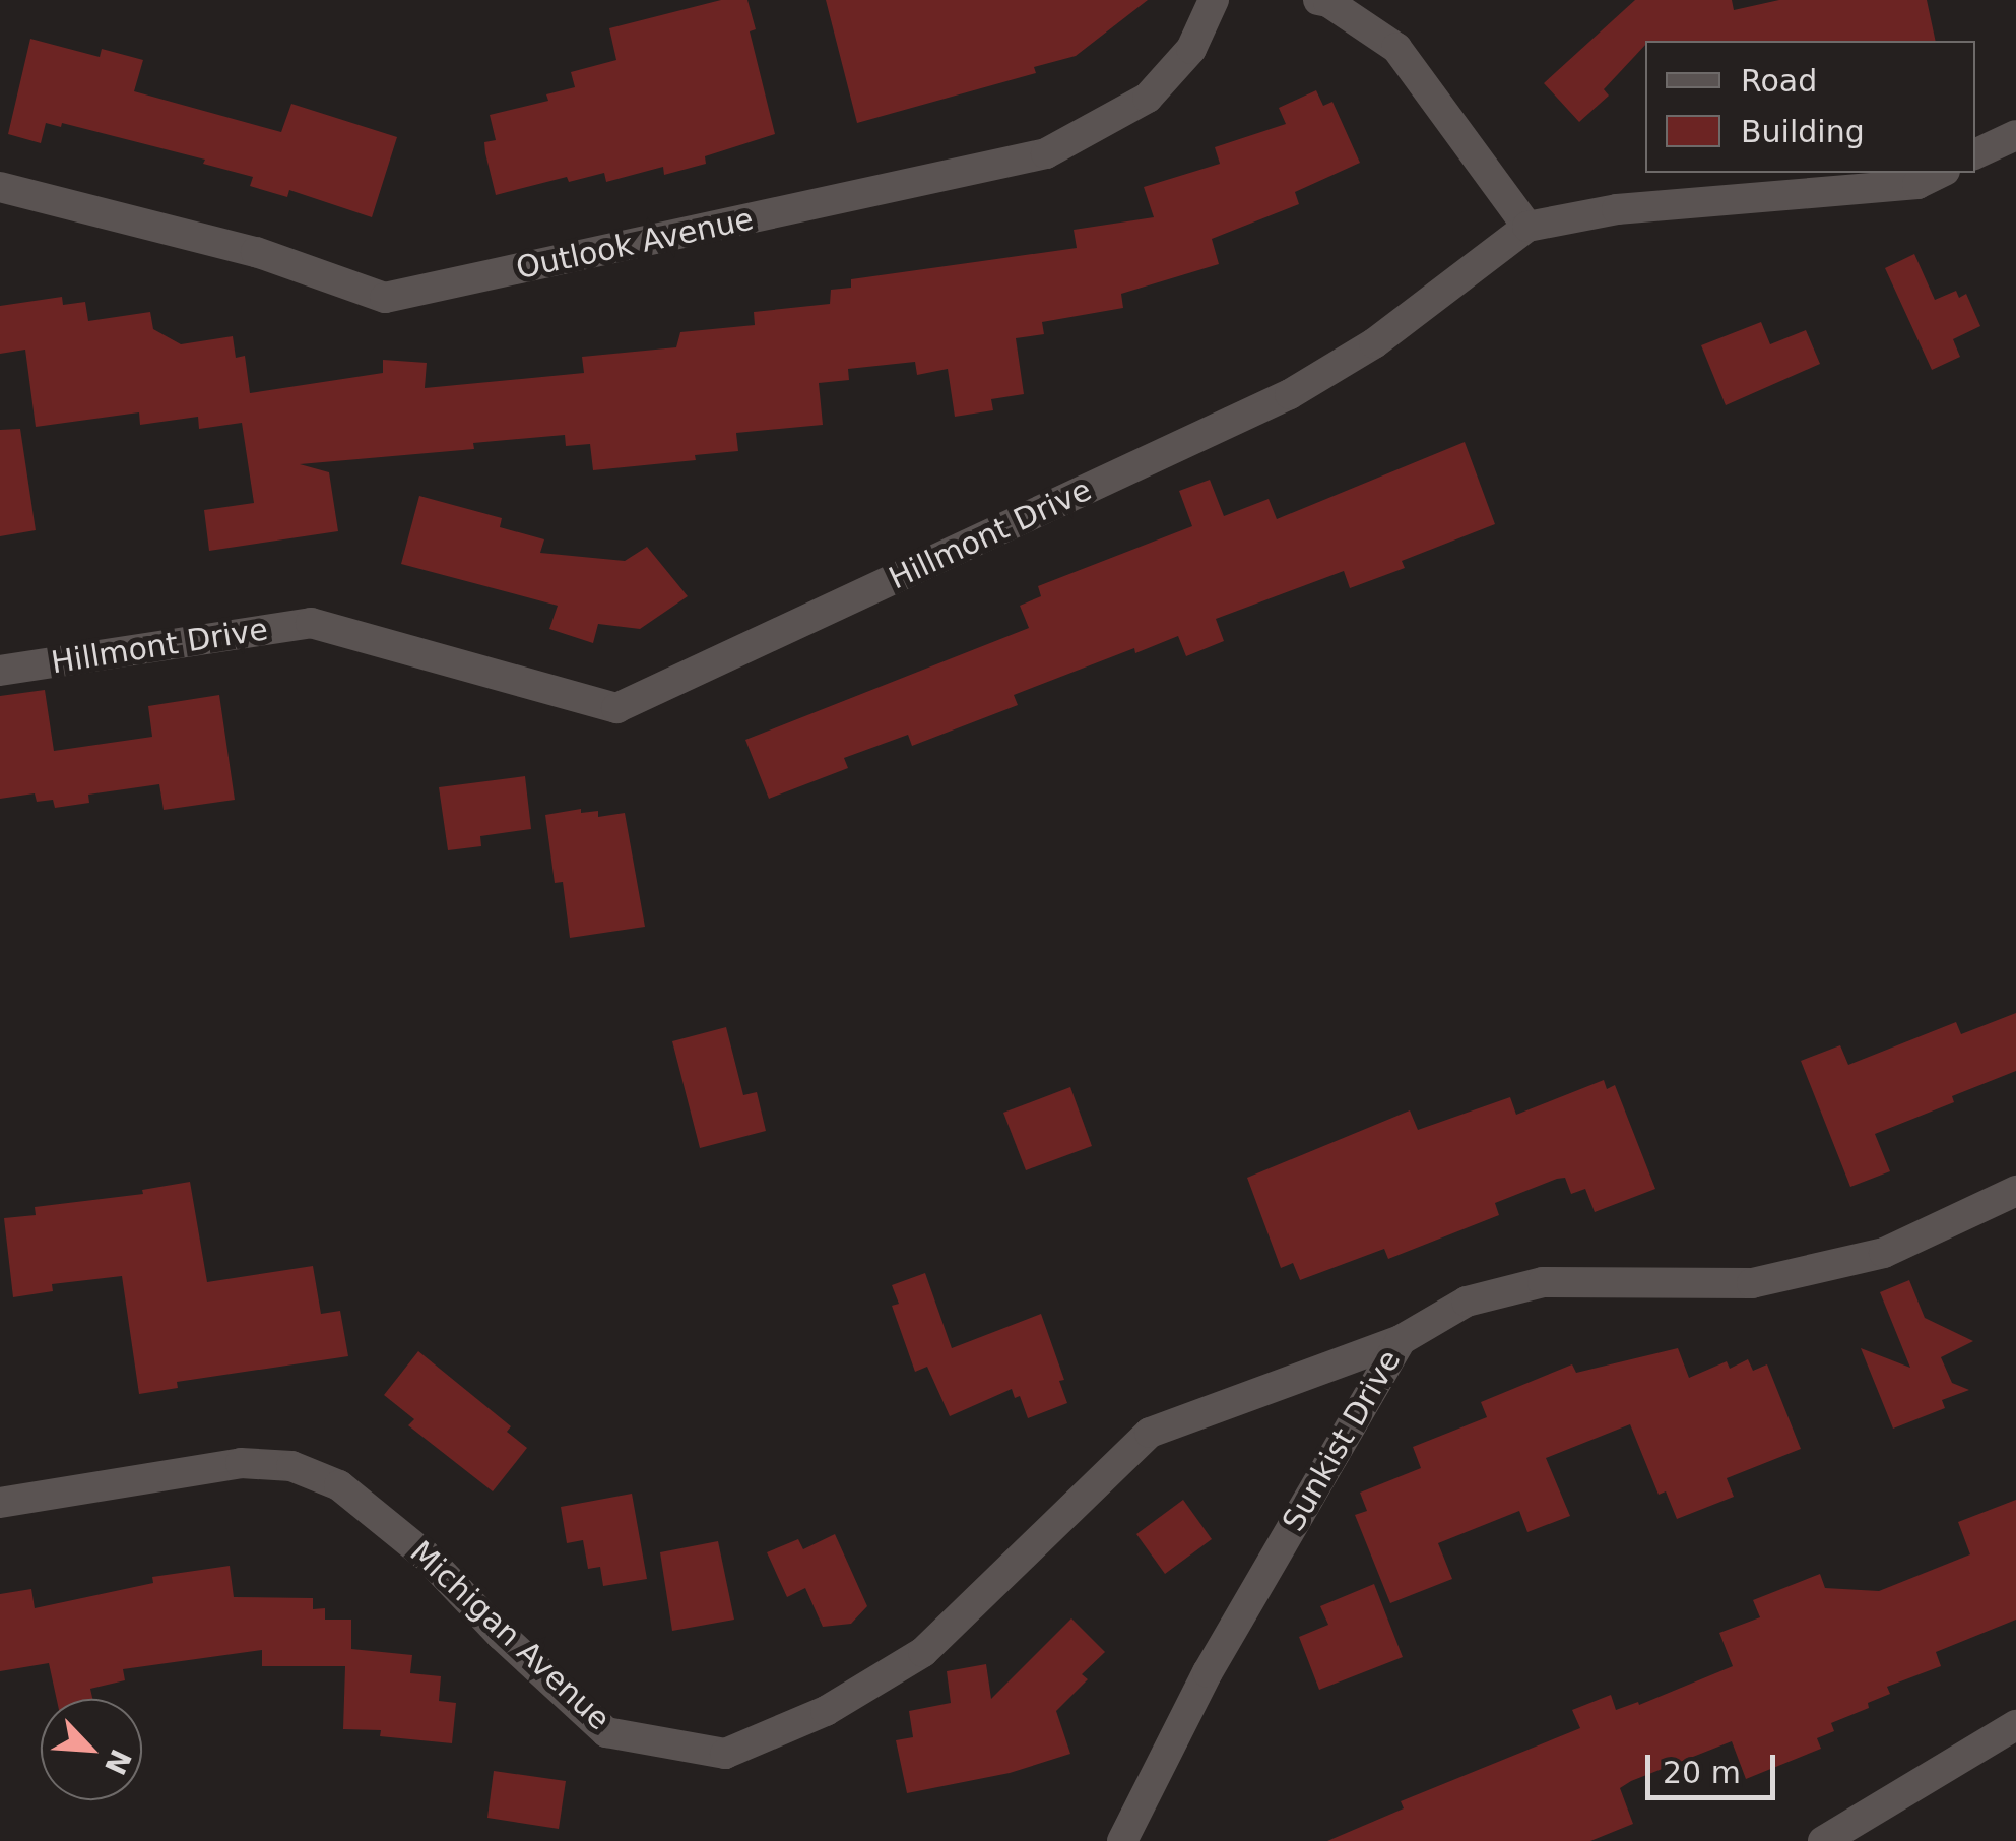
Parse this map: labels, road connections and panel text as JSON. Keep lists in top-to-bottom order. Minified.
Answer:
{"streets":{"street":["Outlook Avenue","Hillmont Drive","Sunkist Drive","Michigan Avenue"]},"crossings":[["Sunkist Drive","Michigan Avenue"]],"legend":["Road","Building"],"scale_bar":"20 m","north":"bottom right"}
